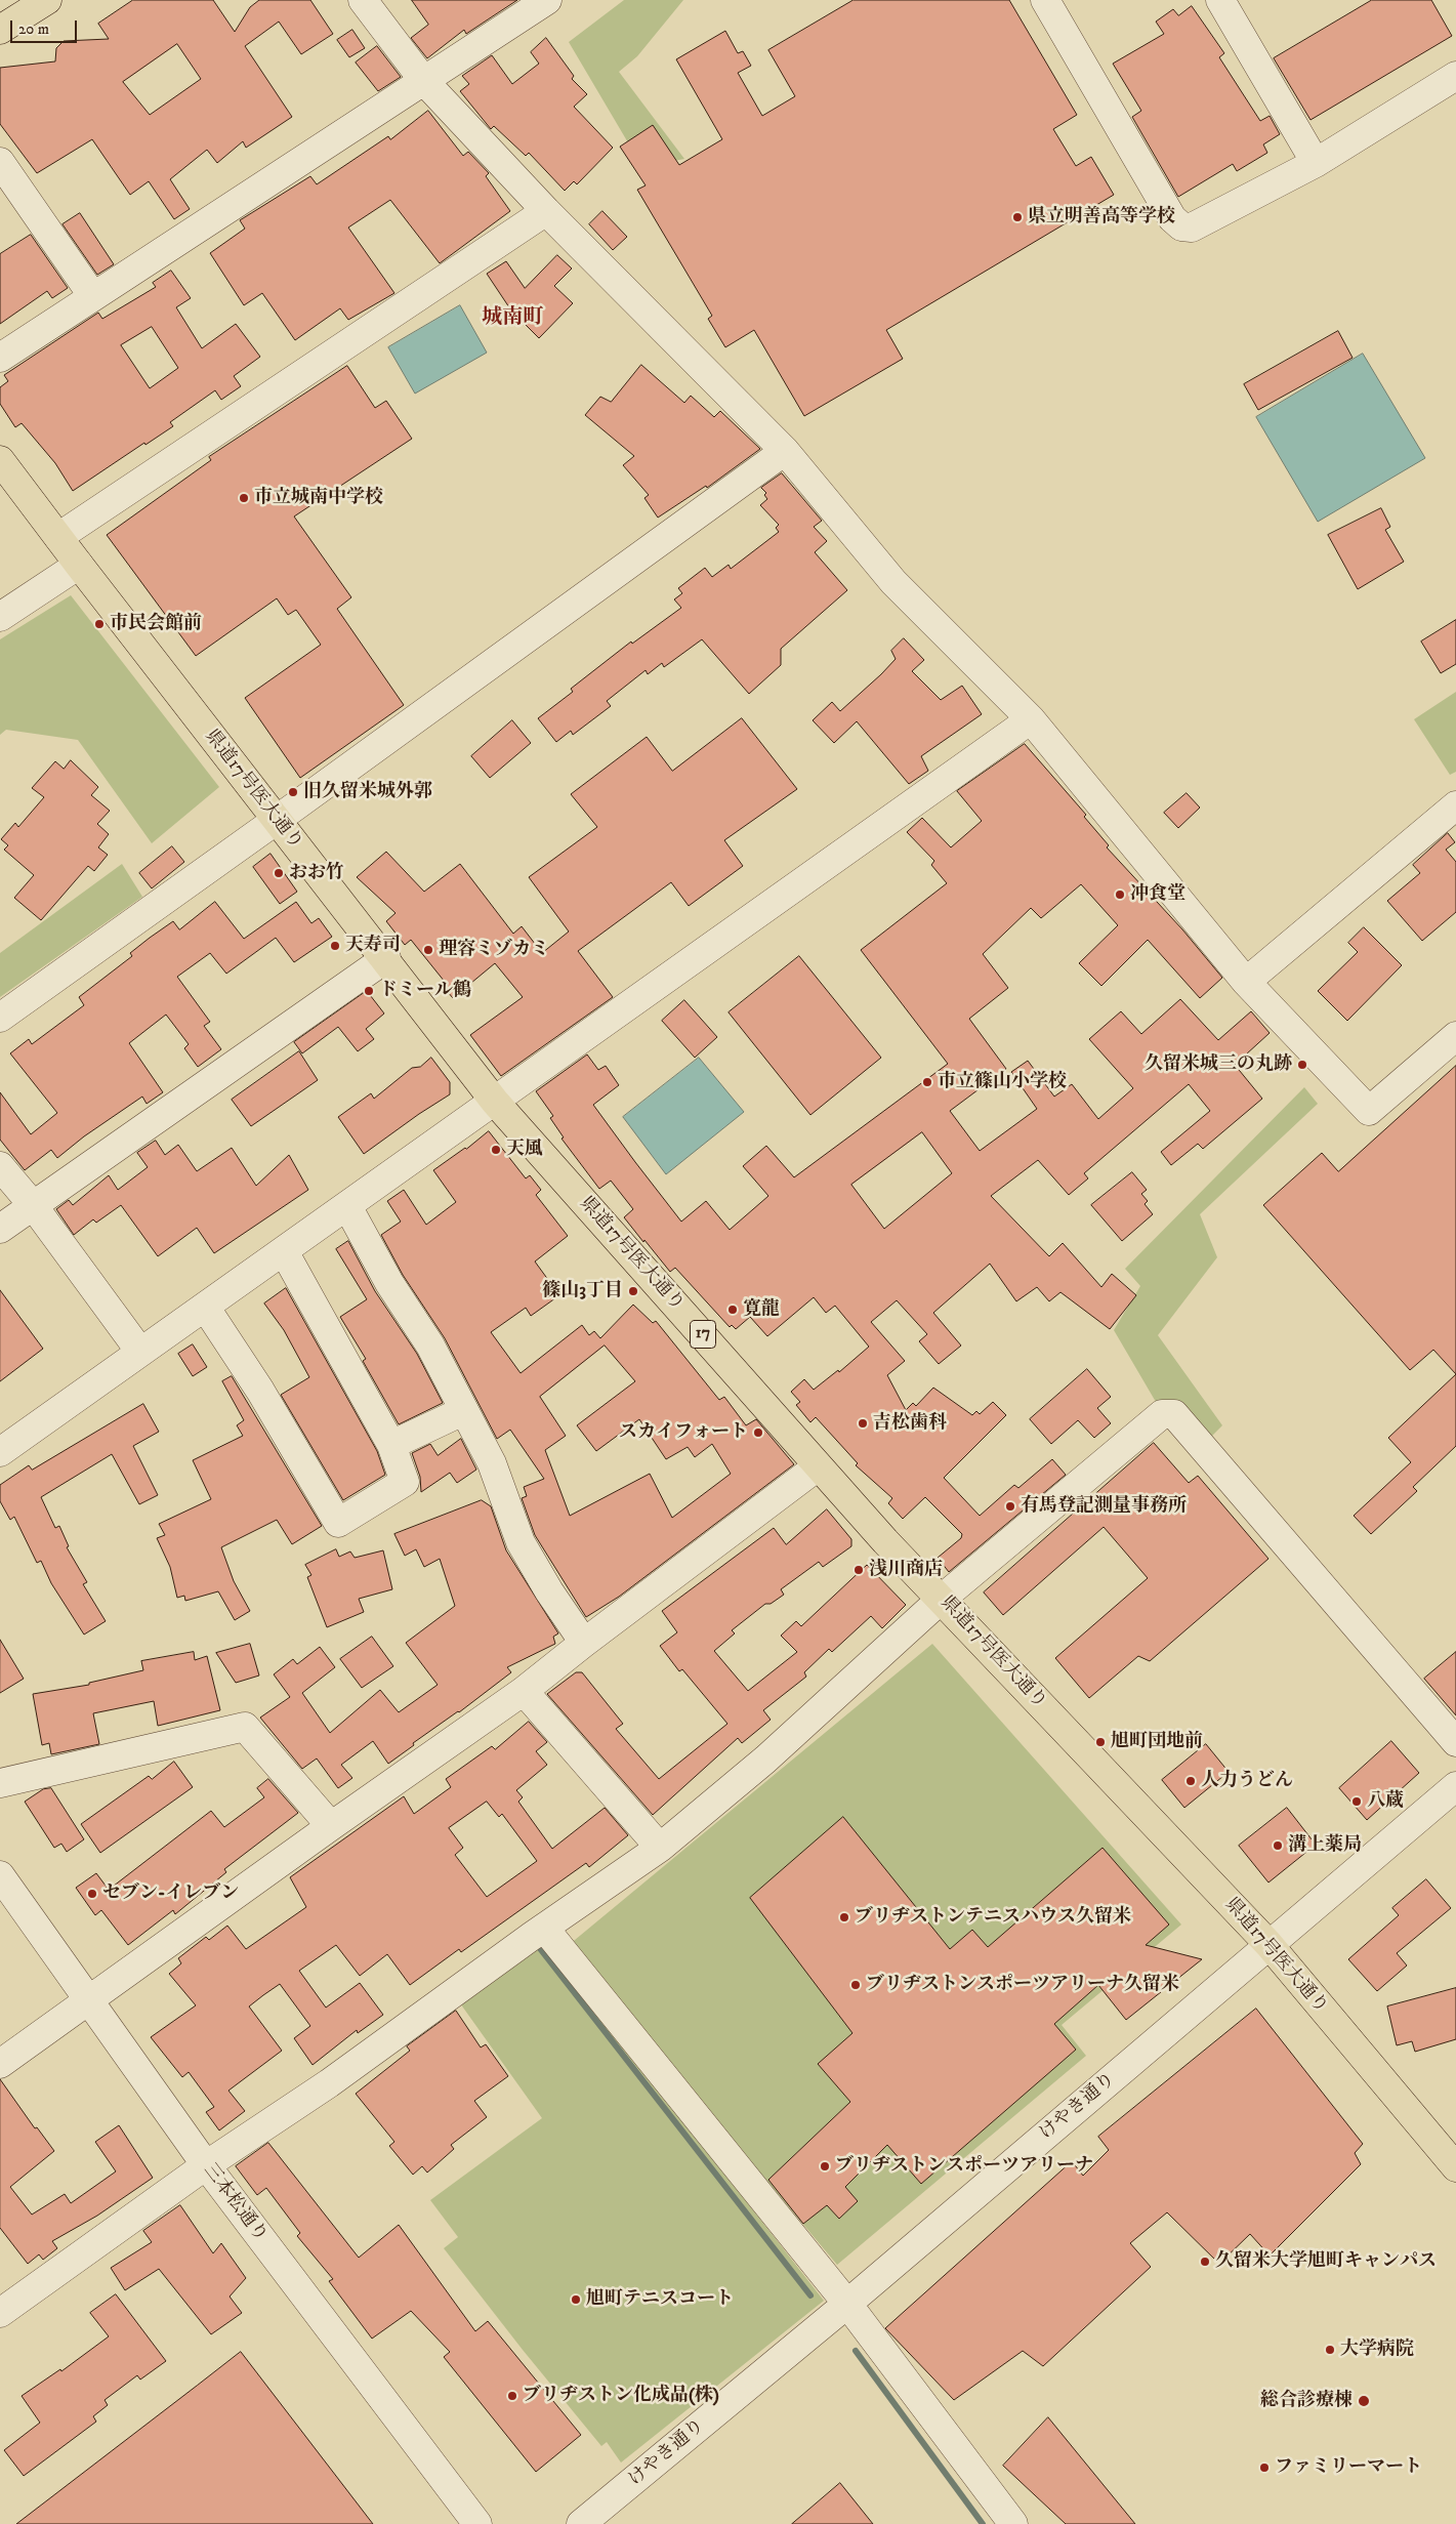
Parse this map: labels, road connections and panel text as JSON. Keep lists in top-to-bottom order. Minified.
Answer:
{"streets":{"main road":["県道17号医大通り","17"],"street":["けやき通り","三本松通り"]},"crossings":[["県道17号医大通り","けやき通り"]],"districts":["城南町"],"places":["県立明善高等学校","市立城南中学校","市民会館前","旧久留米城外郭","おお竹","冲食堂","天寿司","理容ミゾカミ","ドミール鶴","久留米城三の丸跡","市立篠山小学校","天風","篠山3丁目","寛龍","吉松歯科","スカイフォート","有馬登記測量事務所","浅川商店","旭町団地前","人力うどん","八蔵","溝上薬局","セブン-イレブン","ブリヂストンテニスハウス久留米","ブリヂストンスポーツアリーナ久留米","ブリヂストンスポーツアリーナ","久留米大学旭町キャンパス","旭町テニスコート","大学病院","ブリヂストン化成品(株)","総合診療棟","ファミリーマート"],"scale_bar":"20 m"}
